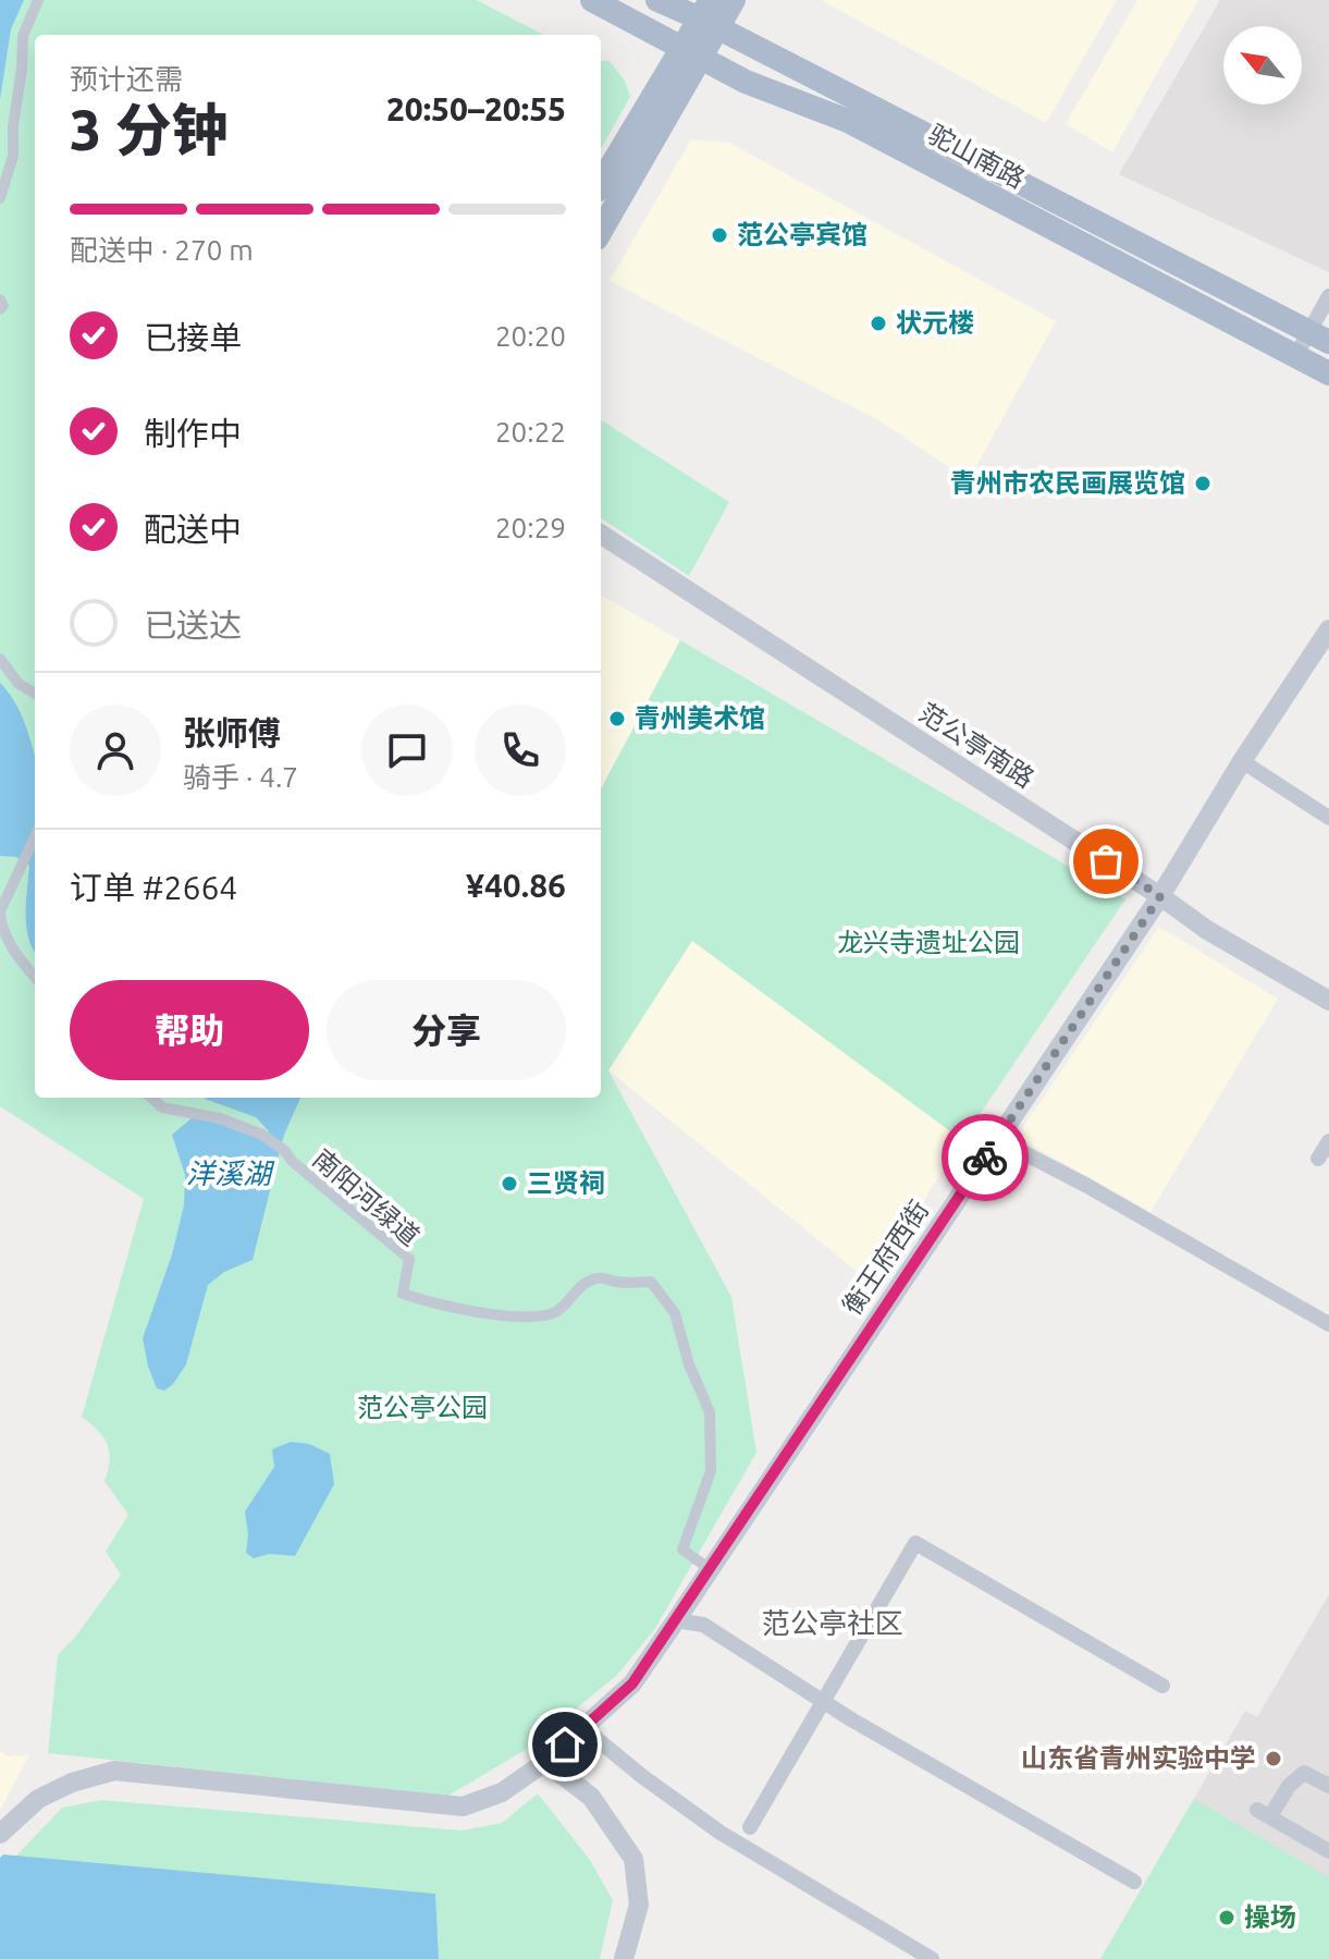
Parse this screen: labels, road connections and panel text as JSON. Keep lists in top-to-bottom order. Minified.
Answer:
{"streets":{"main road":["驼山南路"],"street":["范公亭南路","南阳河绿道","衡王府西街"]},"crossings":[["范公亭南路","衡王府西街"],["南阳河绿道","衡王府西街"]],"districts":["范公亭社区"],"water":["洋溪湖"],"parks":["龙兴寺遗址公园","范公亭公园"],"places":["范公亭宾馆","状元楼","青州市农民画展览馆","青州美术馆","三贤祠","山东省青州实验中学","操场"],"north":"top left","page":{"heading":["3 分钟","预计还需","20:50–20:55"],"panel":["张师傅","骑手 · 4.7","订单 #2664","¥40.86"],"bar":"配送中 · 270 m","list":[["已接单","20:20"],["制作中","20:22"],["配送中","20:29"],"已送达"],"buttons":["帮助","分享"]}}
